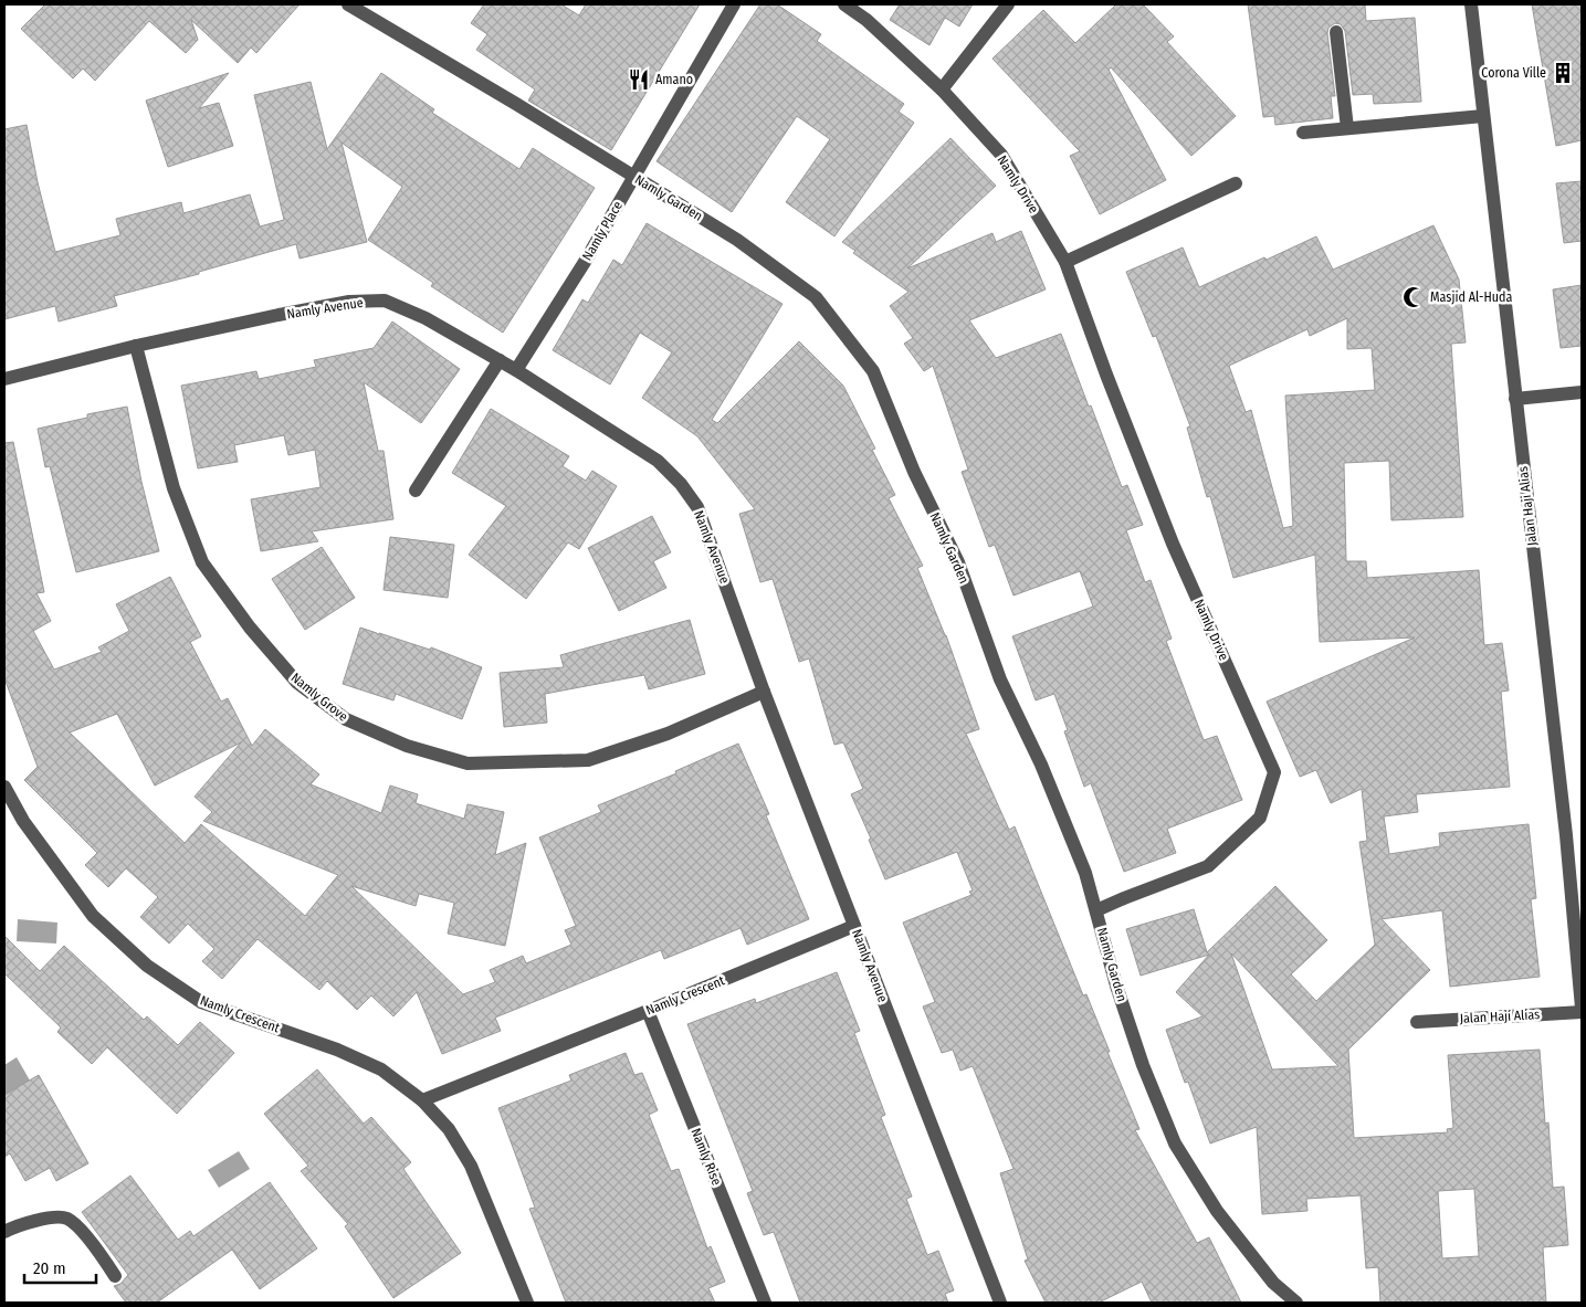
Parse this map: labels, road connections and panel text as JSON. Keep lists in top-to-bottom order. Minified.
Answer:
{"streets":{"street":["Namly Drive","Namly Garden","Namly Place","Namly Avenue","Jalan Haji Alias","Namly Grove","Namly Crescent","Namly Rise"]},"crossings":[["Namly Drive","Namly Garden"],["Namly Garden","Namly Place"],["Namly Place","Namly Avenue"],["Namly Avenue","Namly Grove"],["Namly Avenue","Namly Crescent"],["Namly Crescent","Namly Rise"]],"places":{"building":["Corona Ville"],"restaurant":["Amano"],"mosque":["Masjid Al-Huda"]},"scale_bar":"20 m"}
